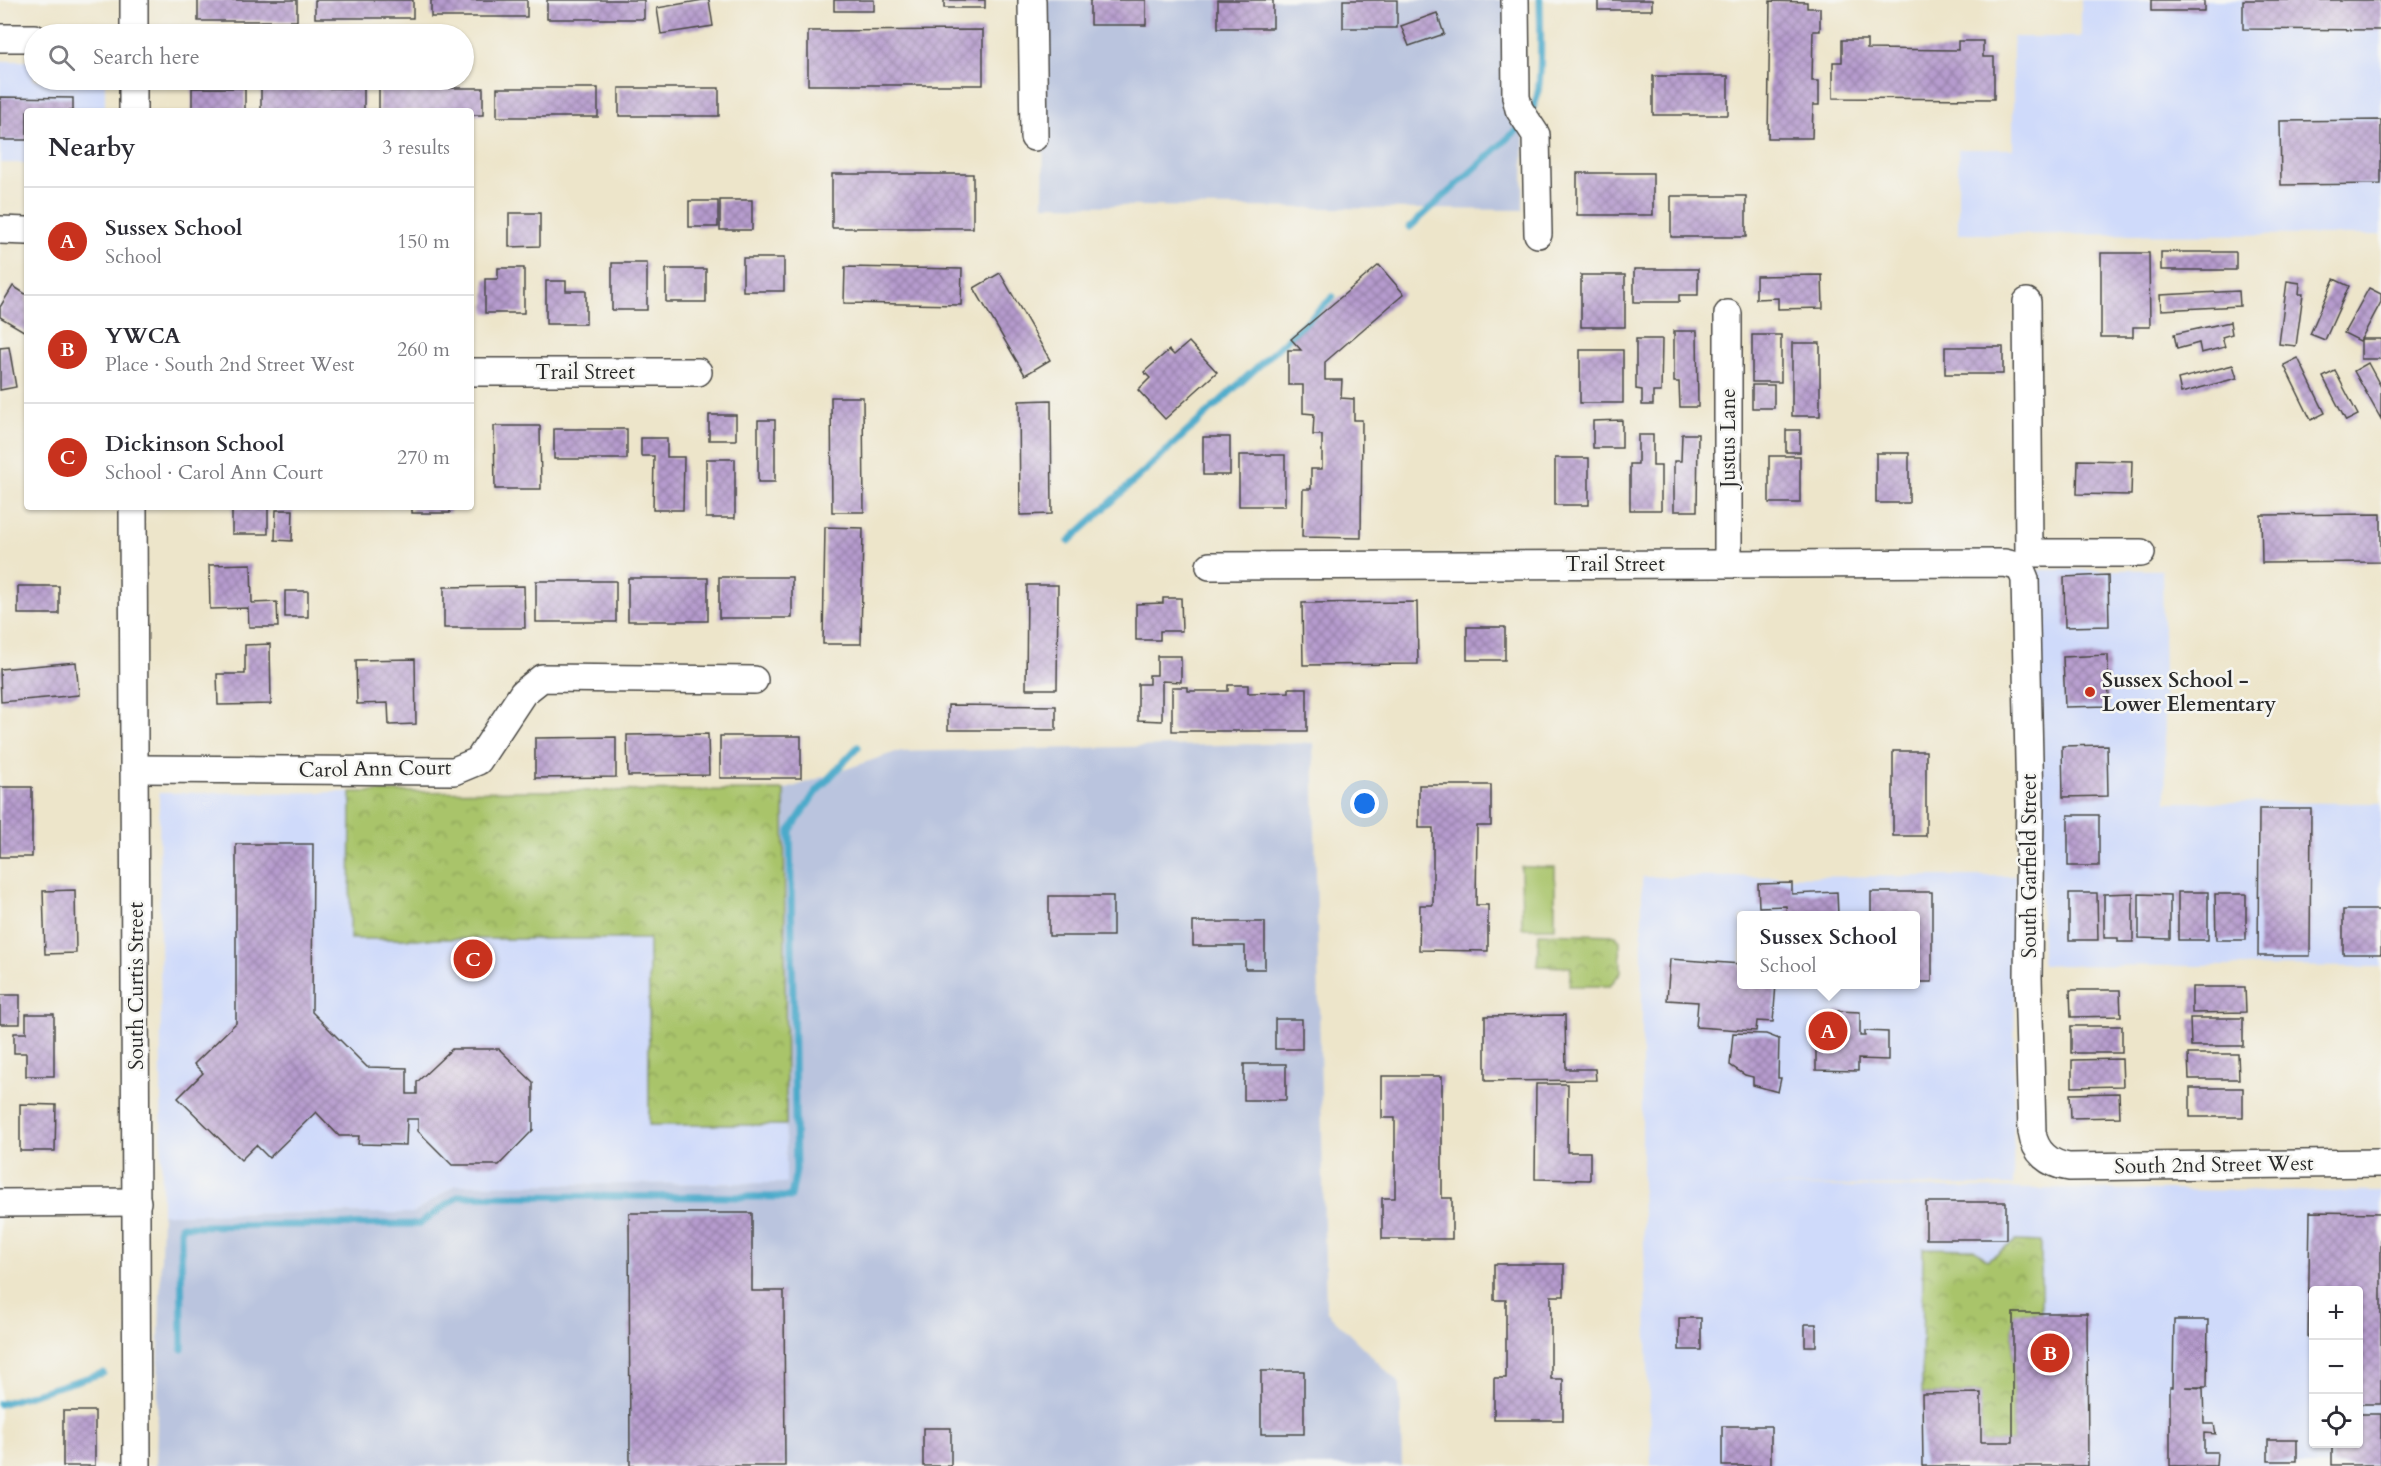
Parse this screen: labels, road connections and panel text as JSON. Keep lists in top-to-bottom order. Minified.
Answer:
{"streets":{"street":["Trail Street","Justus Lane","Carol Ann Court","South Garfield Street","South Curtis Street","South 2nd Street West"]},"crossings":[["Trail Street","Justus Lane"],["Trail Street","South Garfield Street"],["Carol Ann Court","South Curtis Street"],["South Garfield Street","South 2nd Street West"]],"places":["Sussex School - Lower Elementary"],"page":{"search":"Search here","heading":["Nearby","3 results"],"list":[{"mark":"A","name":"Sussex School","note":"School","value":"150 m"},{"mark":"B","name":"YWCA","note":"Place · South 2nd Street West","value":"260 m"},{"mark":"C","name":"Dickinson School","note":"School · Carol Ann Court","value":"270 m"}],"popup":["Sussex School","School"],"pins":["C","A","B"],"map_buttons":["+","−"]}}
